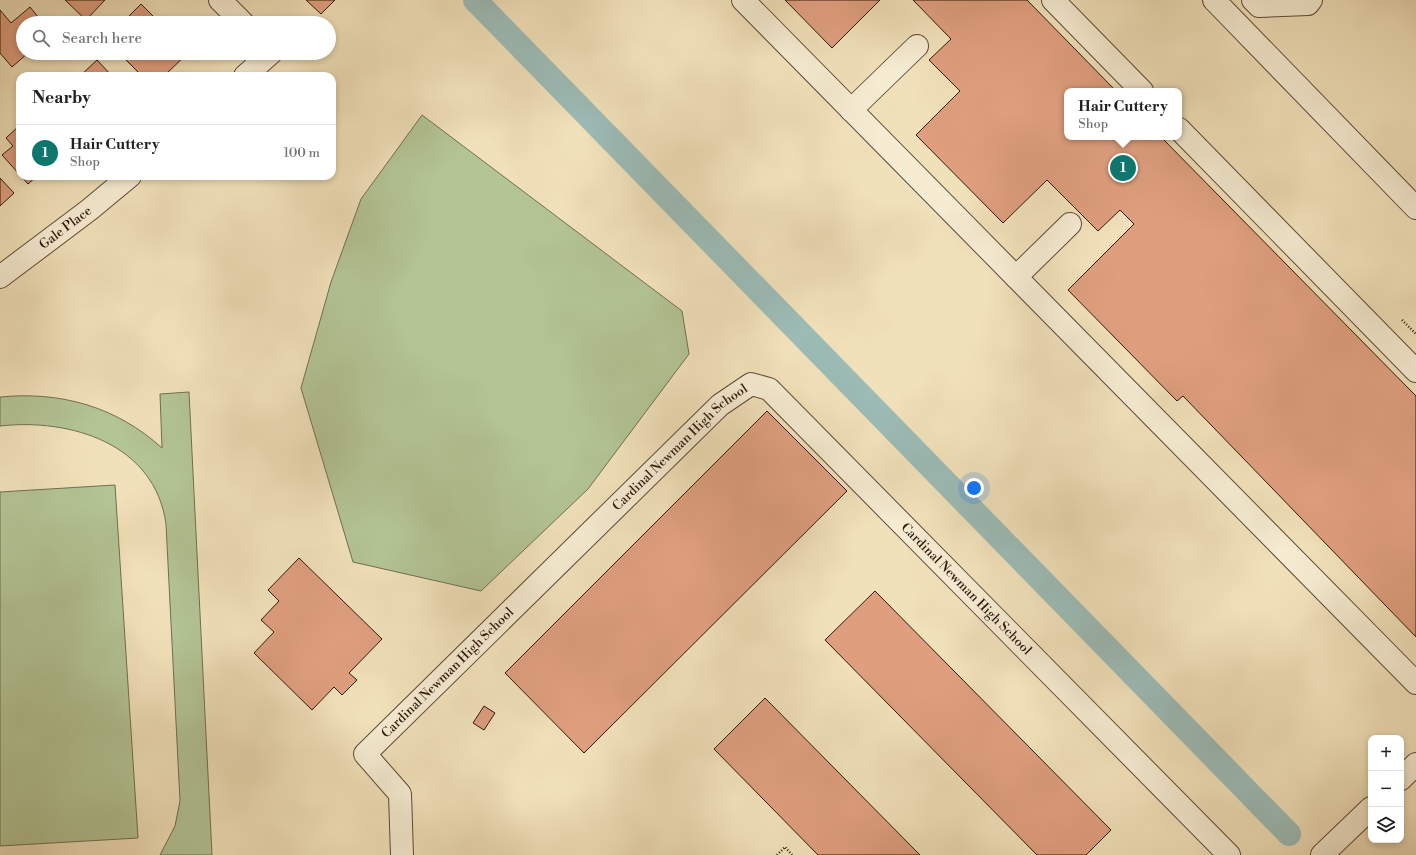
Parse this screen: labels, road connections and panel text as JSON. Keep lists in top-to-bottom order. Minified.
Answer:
{"streets":{"street":["Gale Place","Cardinal Newman High School"]},"page":{"search":"Search here","heading":"Nearby","popup":["Hair Cuttery","Shop"],"list":[{"mark":"1","name":"Hair Cuttery","note":"Shop","value":"100 m"}],"pins":"1","map_buttons":["+","−"]}}
